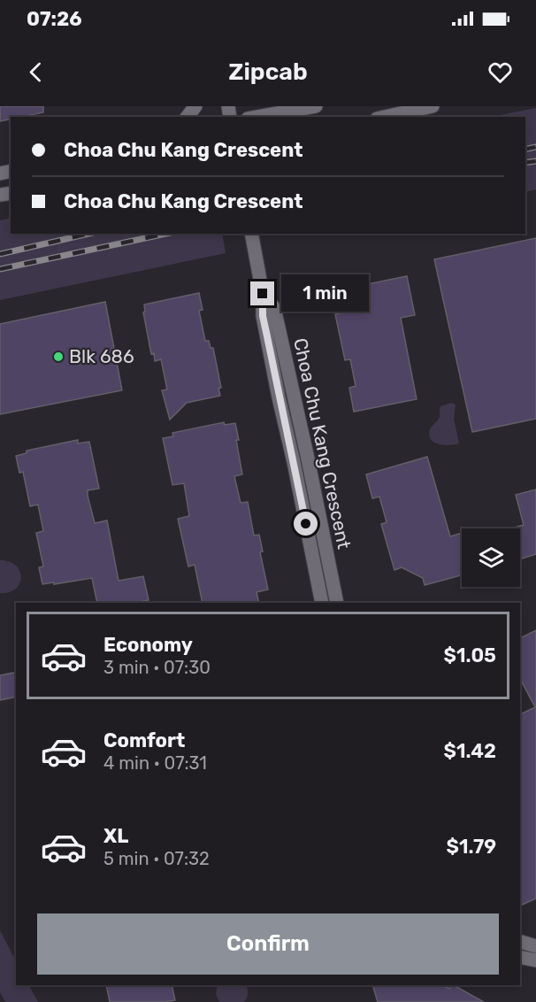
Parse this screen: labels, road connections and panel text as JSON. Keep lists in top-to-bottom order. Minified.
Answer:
{"streets":{"street":["Choa Chu Kang Crescent"]},"places":["Blk 686"],"page":{"status":"07:26","header":"Zipcab","banner":["Choa Chu Kang Crescent","Choa Chu Kang Crescent"],"bubble":"1 min","list":[{"name":"Economy","note":"3 min · 07:30","value":"$1.05"},{"name":"Comfort","note":"4 min · 07:31","value":"$1.42"},{"name":"XL","note":"5 min · 07:32","value":"$1.79"}],"buttons":"Confirm"}}
